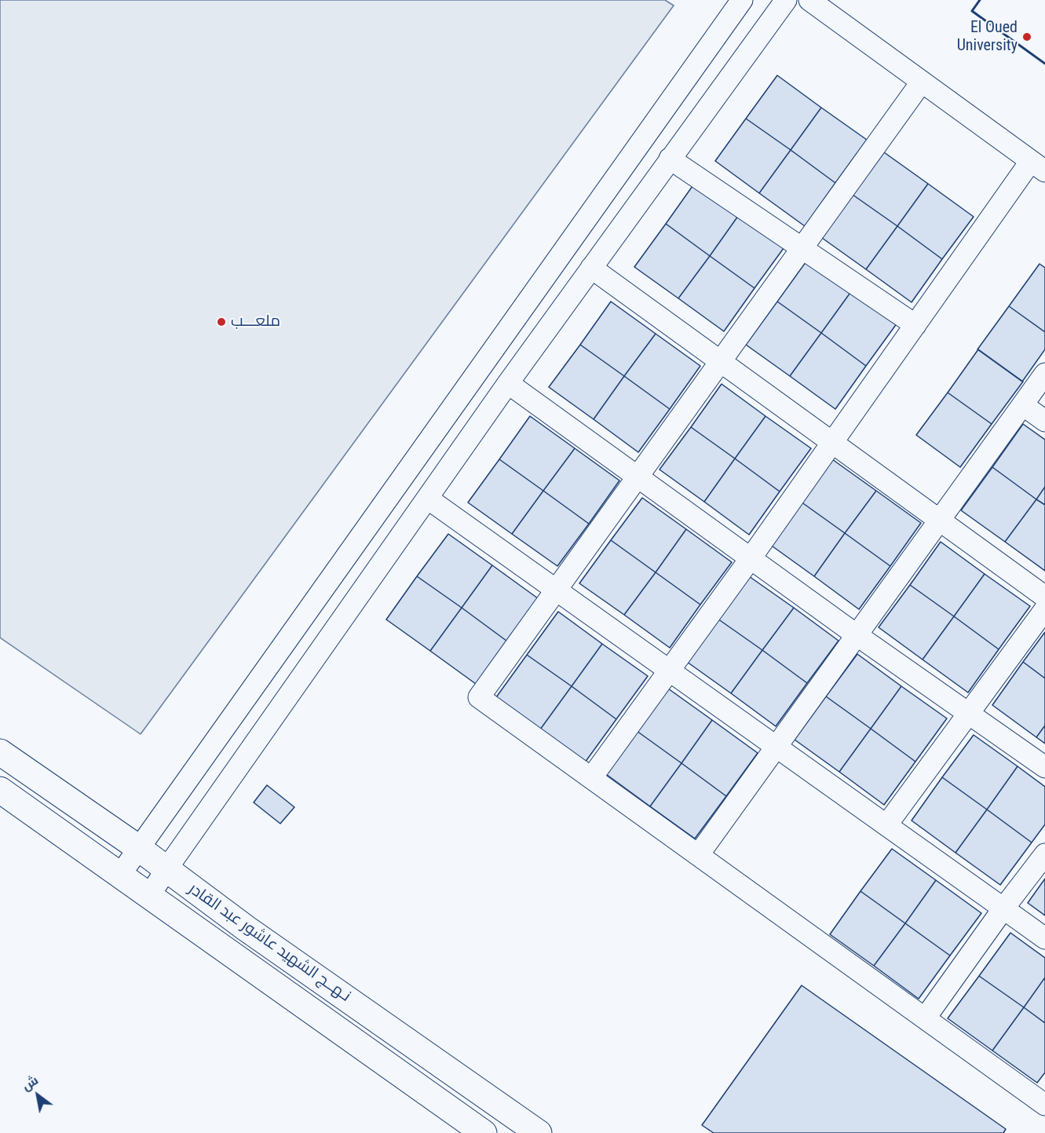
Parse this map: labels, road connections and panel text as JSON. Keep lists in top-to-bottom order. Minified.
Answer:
{"streets":{"main road":["نـهــج الشهيد عاشور عبد القادر"]},"places":["El Oued University","ملعـــب"],"north":"top left"}
